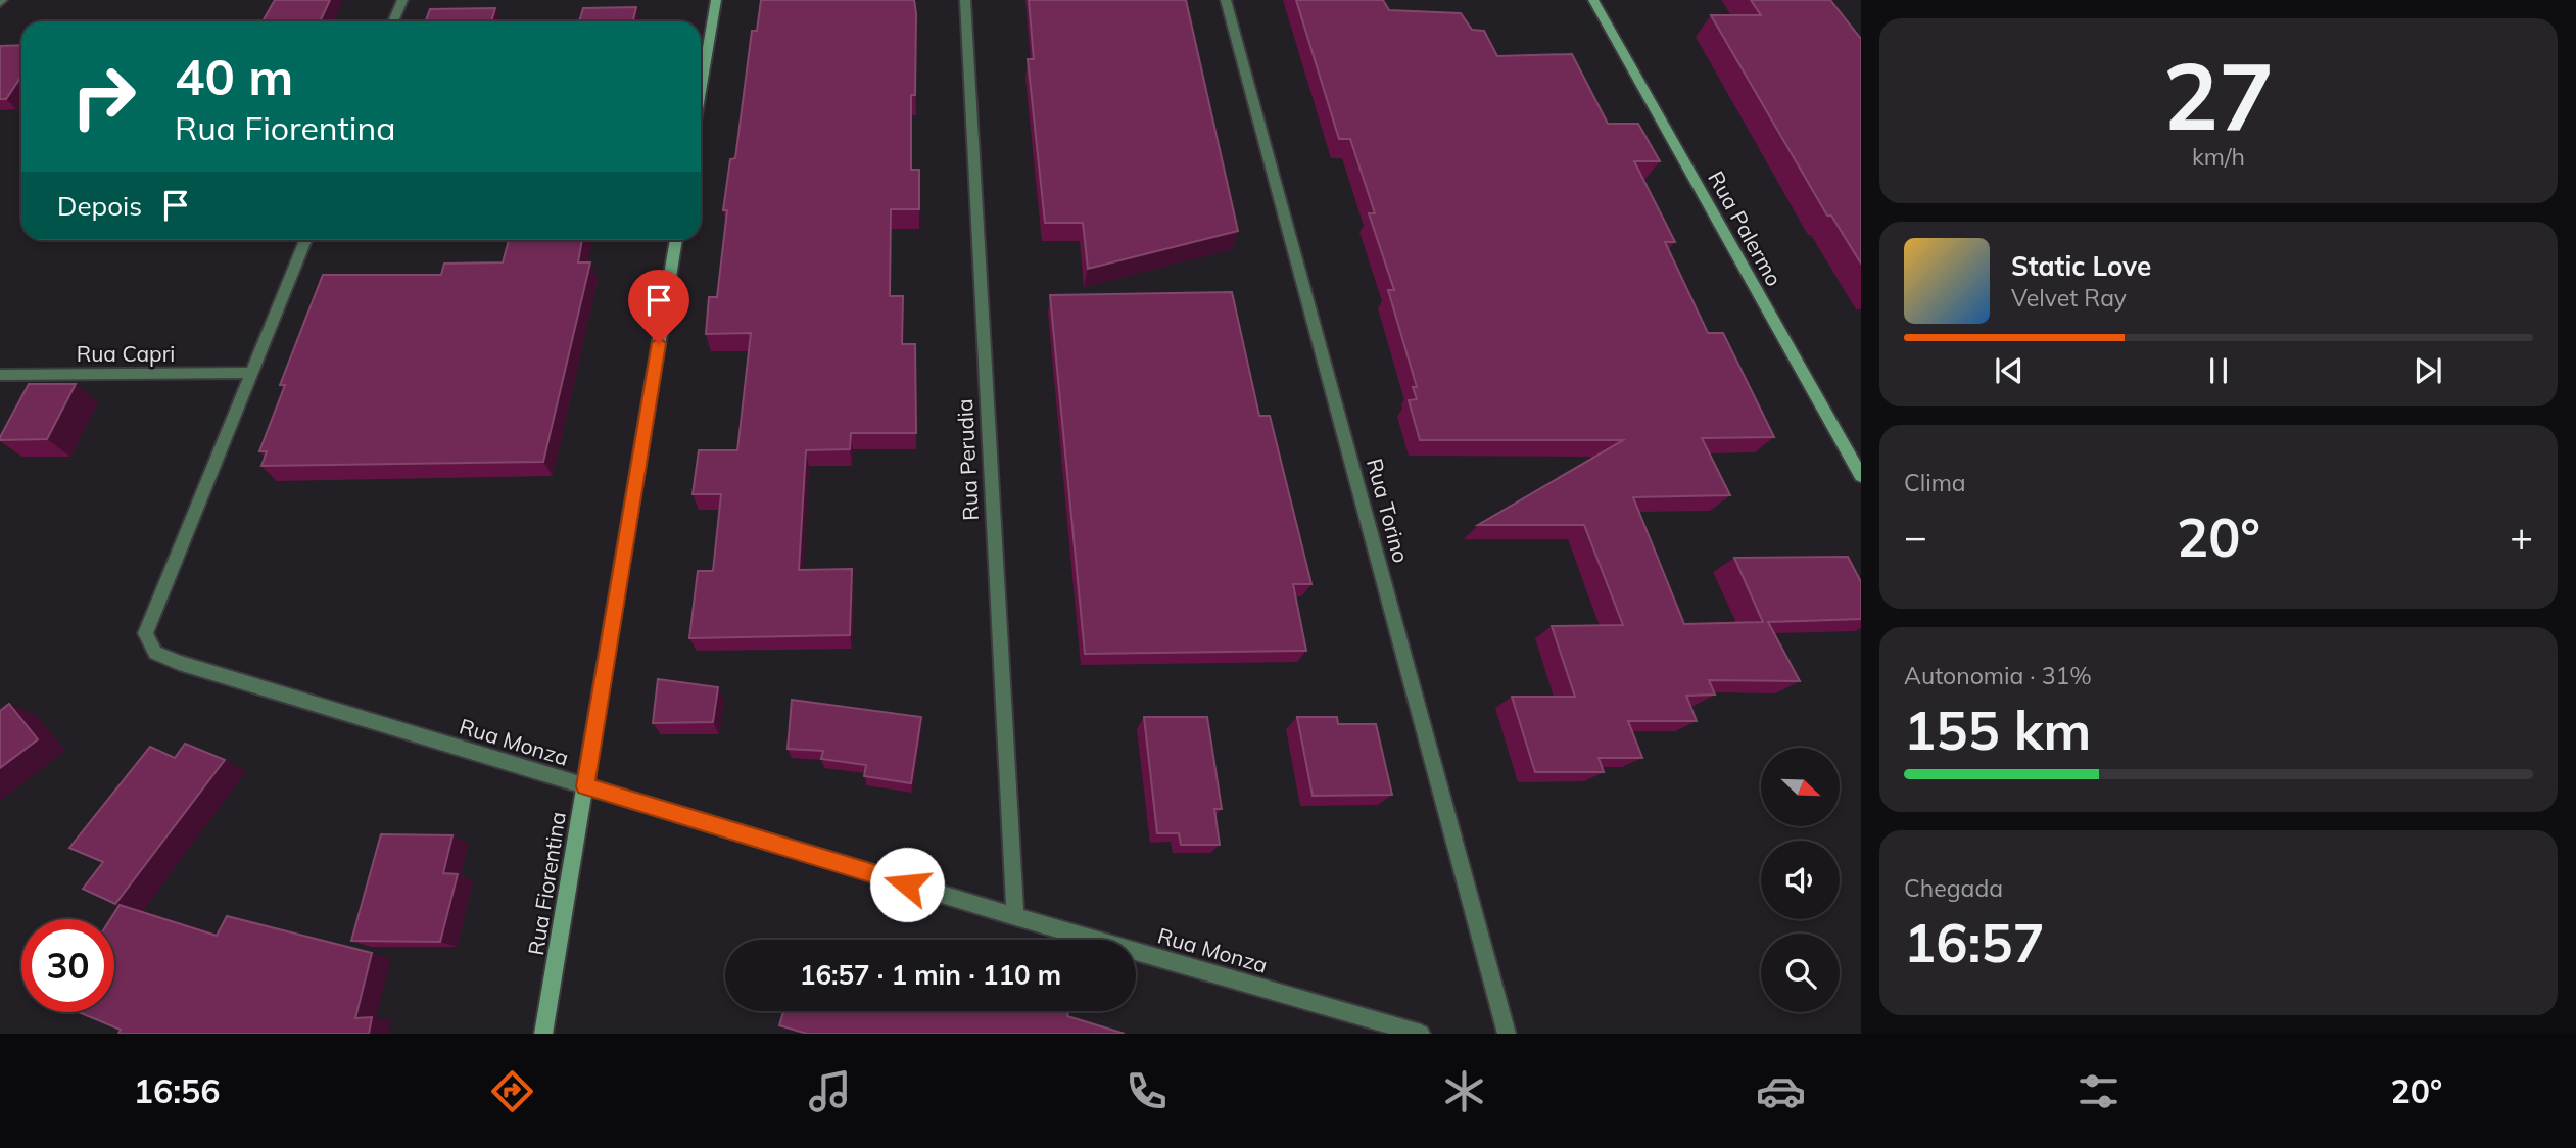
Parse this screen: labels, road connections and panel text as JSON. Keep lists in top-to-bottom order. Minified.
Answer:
{"streets":{"street":["Rua Palermo","Rua Capri","Rua Perudia","Rua Torino","Rua Monza","Rua Fiorentina"]},"crossings":[["Rua Capri","Rua Monza"],["Rua Perudia","Rua Monza"],["Rua Monza","Rua Fiorentina"]],"north":"bottom right","page":{"tile":[["27","km/h"],"Clima",["Autonomia · 31%","155 km"],["Chegada","16:57"]],"turn":["40 m","Rua Fiorentina"],"then":"Depois","song":["Static Love","Velvet Ray"],"heat":["−","20°","+"],"limit":"30","trip":"16:57 · 1 min · 110 m","tabs":["16:56","20°"]}}
